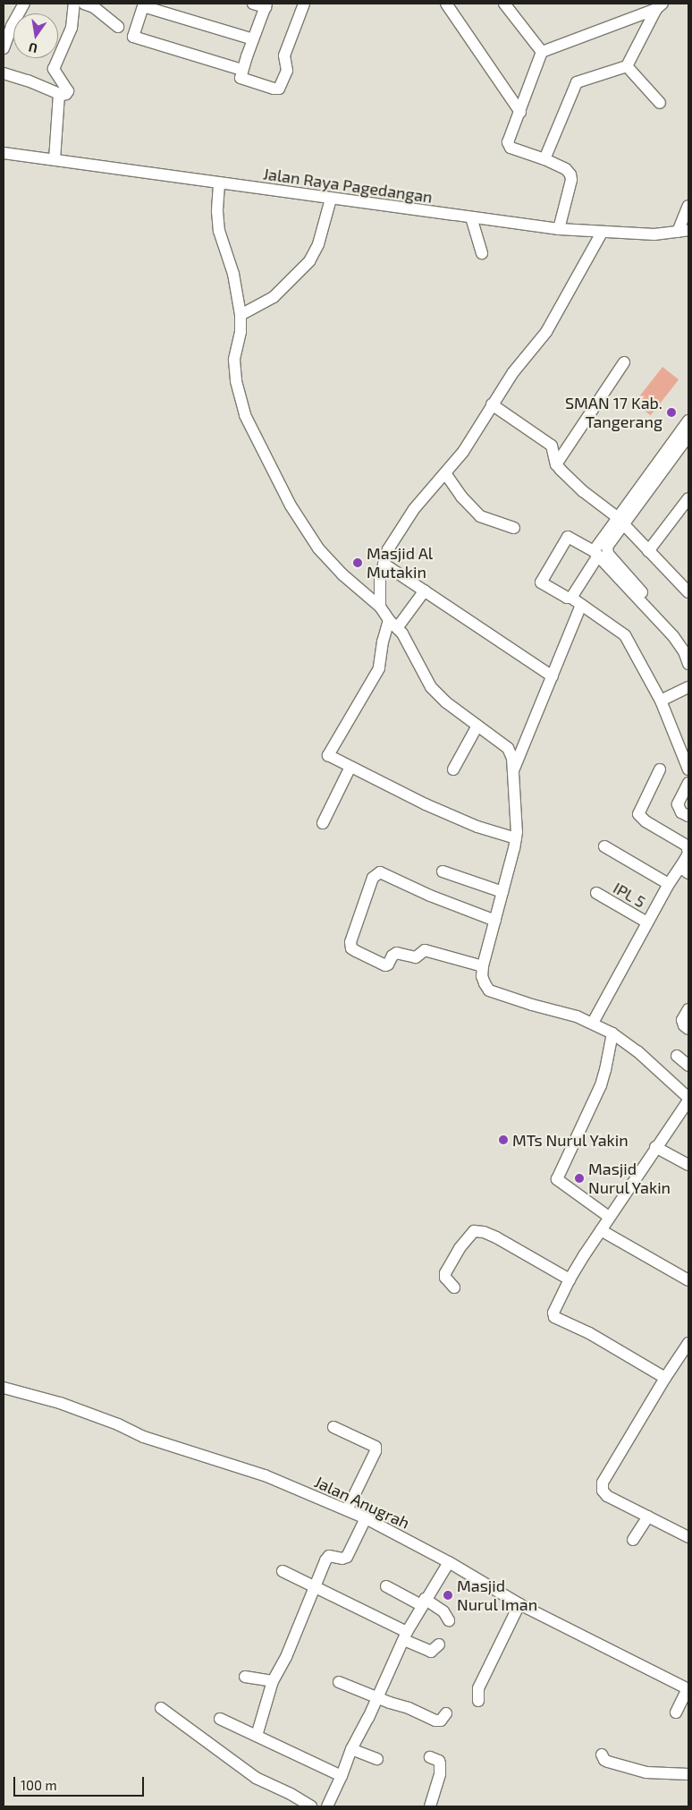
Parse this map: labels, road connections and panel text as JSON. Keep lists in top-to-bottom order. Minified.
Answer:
{"streets":{"street":["Jalan Raya Pagedangan","IPL 5","Jalan Anugrah"]},"places":["SMAN 17 Kab. Tangerang","Masjid Al Mutakin","MTs Nurul Yakin","Masjid Nurul Yakin","Masjid Nurul Iman"],"scale_bar":"100 m","north":"bottom"}
